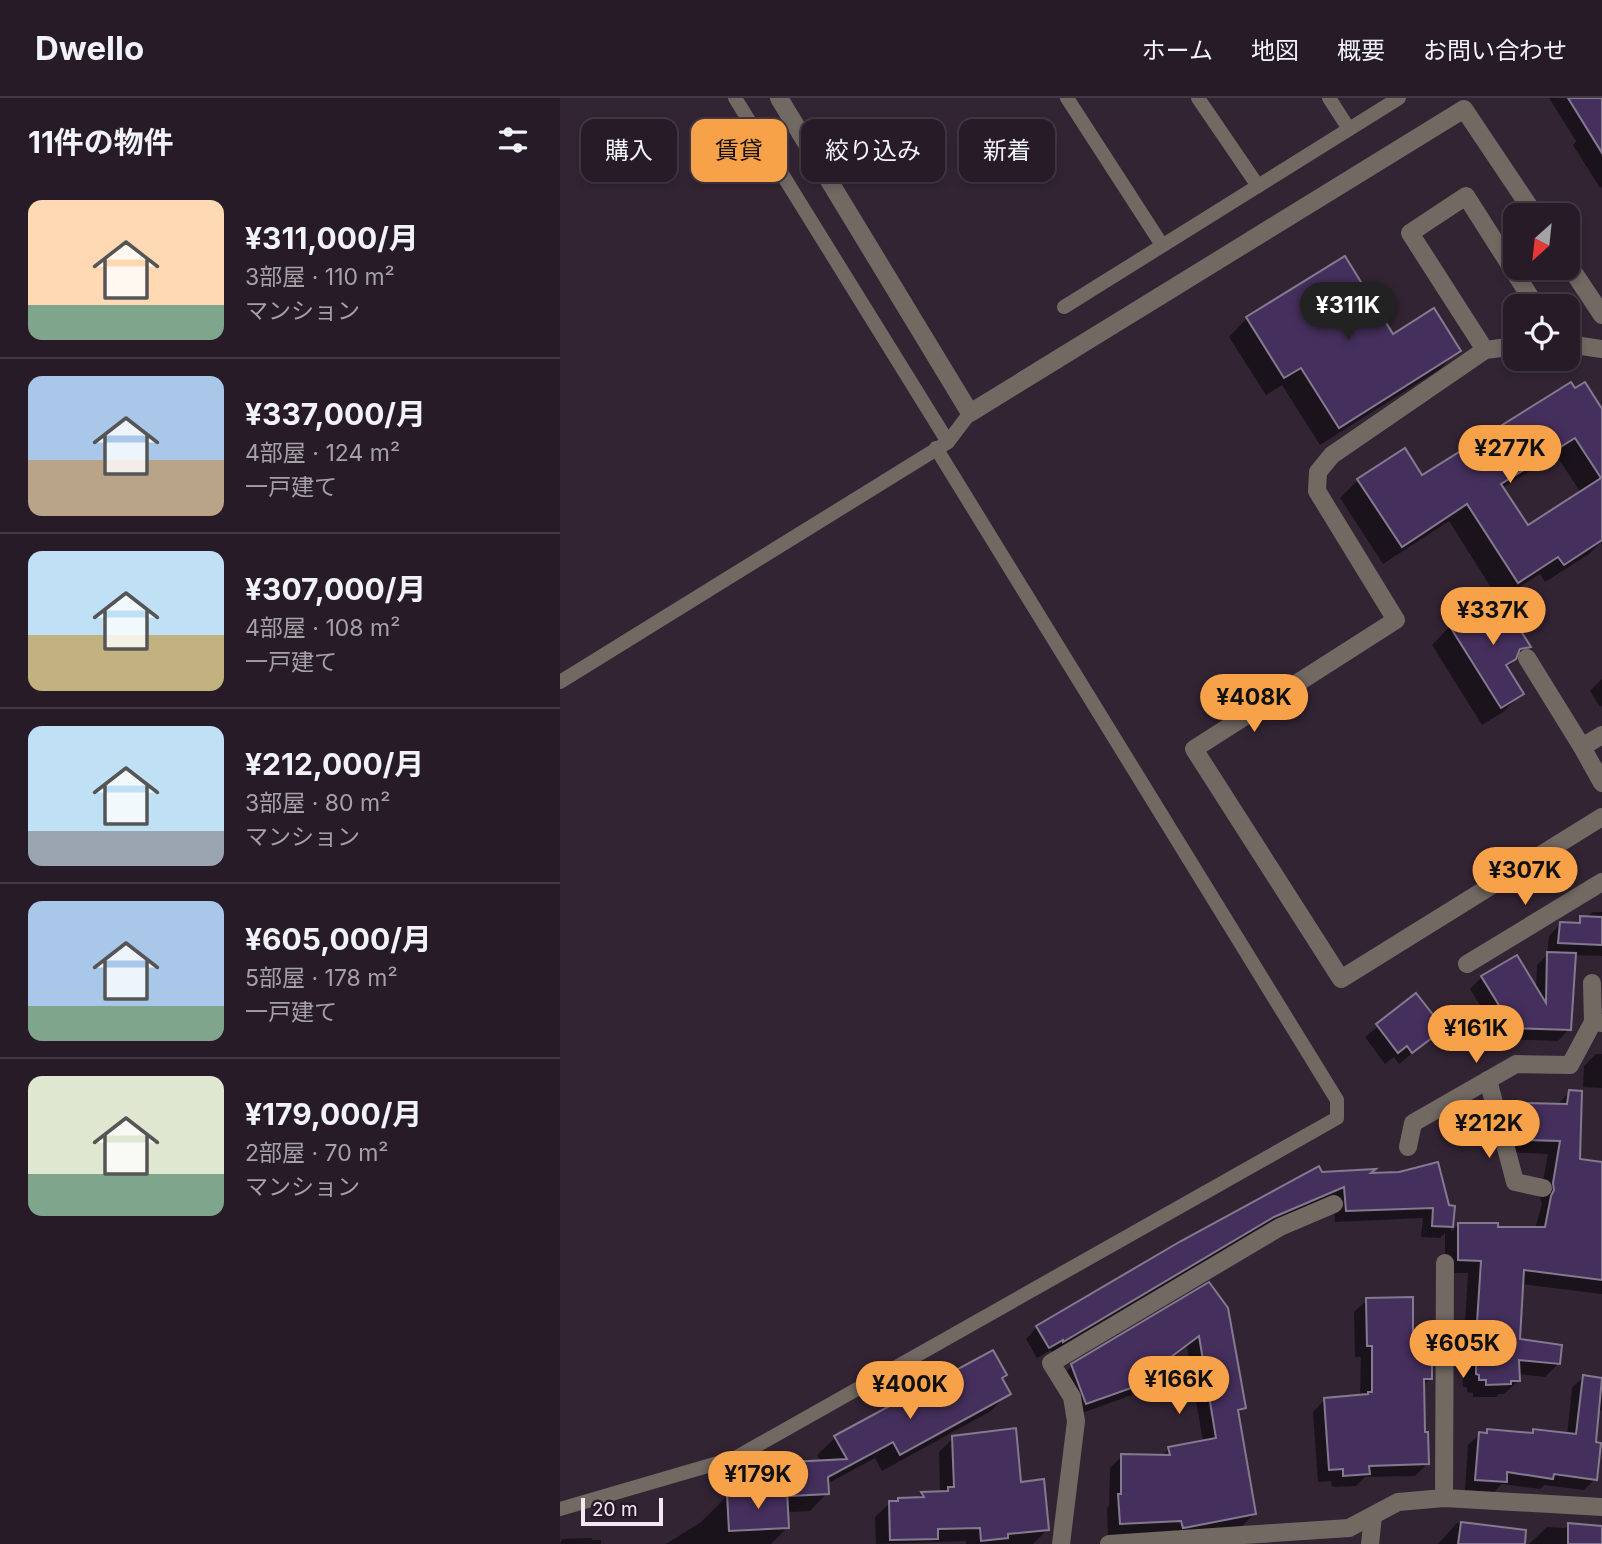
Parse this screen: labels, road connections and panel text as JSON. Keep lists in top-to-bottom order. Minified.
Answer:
{"scale_bar":"20 m","north":"bottom left","page":{"header":"Dwello","nav":["ホーム","地図","概要","お問い合わせ"],"heading":"11件の物件","chip":["購入","賃貸","絞り込み","新着"],"list":[{"name":"¥311,000/月","note":"3部屋 · 110 m² · マンション"},{"name":"¥337,000/月","note":"4部屋 · 124 m² · 一戸建て"},{"name":"¥307,000/月","note":"4部屋 · 108 m² · 一戸建て"},{"name":"¥212,000/月","note":"3部屋 · 80 m² · マンション"},{"name":"¥605,000/月","note":"5部屋 · 178 m² · 一戸建て"},{"name":"¥179,000/月","note":"2部屋 · 70 m² · マンション"}],"price":["¥311K","¥277K","¥337K","¥408K","¥307K","¥161K","¥212K","¥605K","¥166K","¥400K","¥179K"],"scale":"20 m"}}
